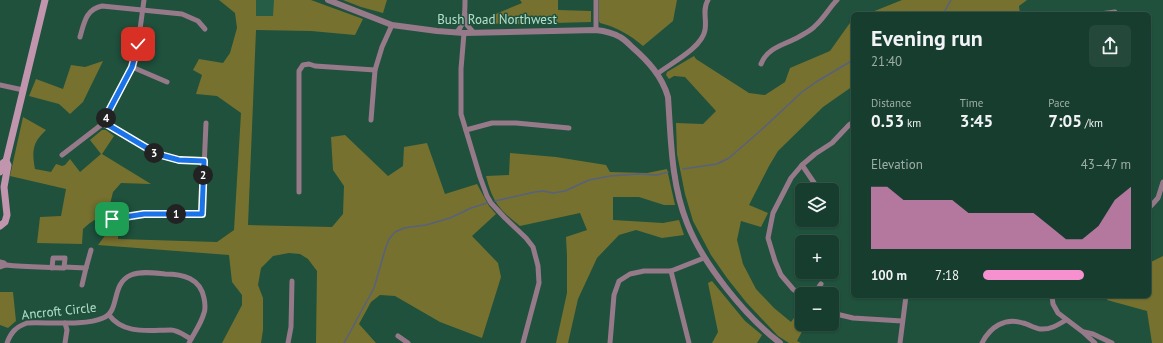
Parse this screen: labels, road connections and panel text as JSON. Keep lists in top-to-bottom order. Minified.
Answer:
{"streets":{"street":["Bush Road Northwest","Ancroft Circle"]},"page":{"heading":["Evening run","21:40"],"stats":[["Distance","0.53 km"],["Time","3:45"],["Pace","7:05 /km"]],"pins":["4","3","2","1"],"chart":["Elevation","43–47 m"],"map_buttons":["+","−"],"list":[{"name":"100 m","note":"7:18"}]}}
